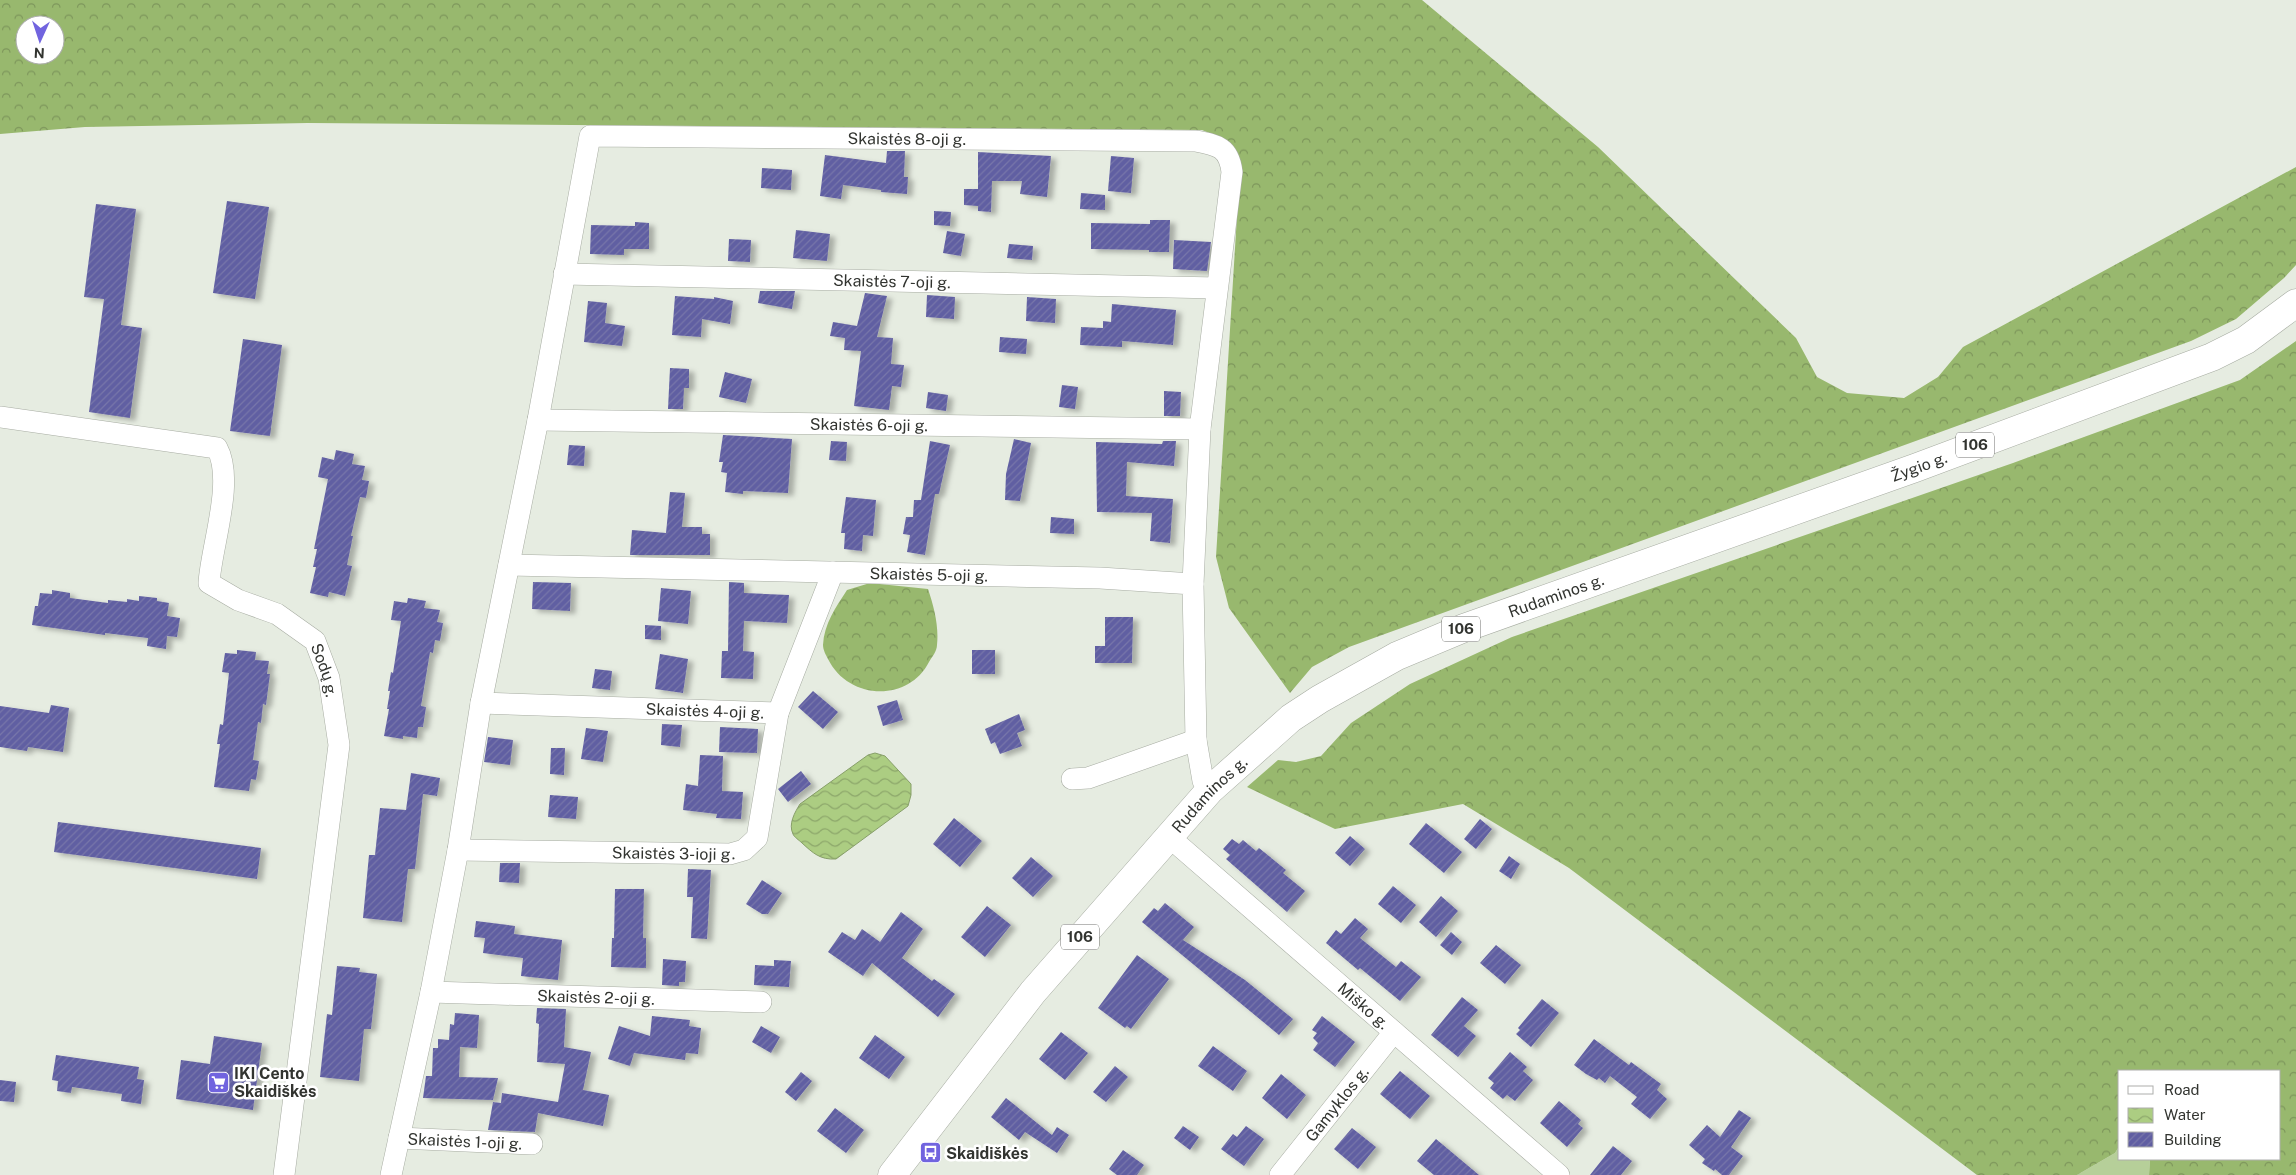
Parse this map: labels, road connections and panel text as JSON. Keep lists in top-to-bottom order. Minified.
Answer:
{"streets":{"main road":["106","Žygio g.","Rudaminos g."],"street":["Skaistės 8-oji g.","Skaistės 7-oji g.","Skaistės 6-oji g.","Skaistės 5-oji g.","Sodų g.","Skaistės 4-oji g.","Skaistės 3-ioji g.","Skaistės 2-oji g.","Miško g.","Gamyklos g.","Skaistės 1-oji g."]},"crossings":[["Skaistės 8-oji g.","Skaistės 7-oji g."],["Žygio g.","Rudaminos g."],["Skaistės 5-oji g.","Skaistės 4-oji g."],["Rudaminos g.","Miško g."],["Skaistės 4-oji g.","Skaistės 3-ioji g."],["Miško g.","Gamyklos g."]],"places":{"supermarket":["IKI Cento Skaidiškės"],"bus stop":["Skaidiškės"]},"legend":["Road","Water","Building"],"north":"bottom"}
